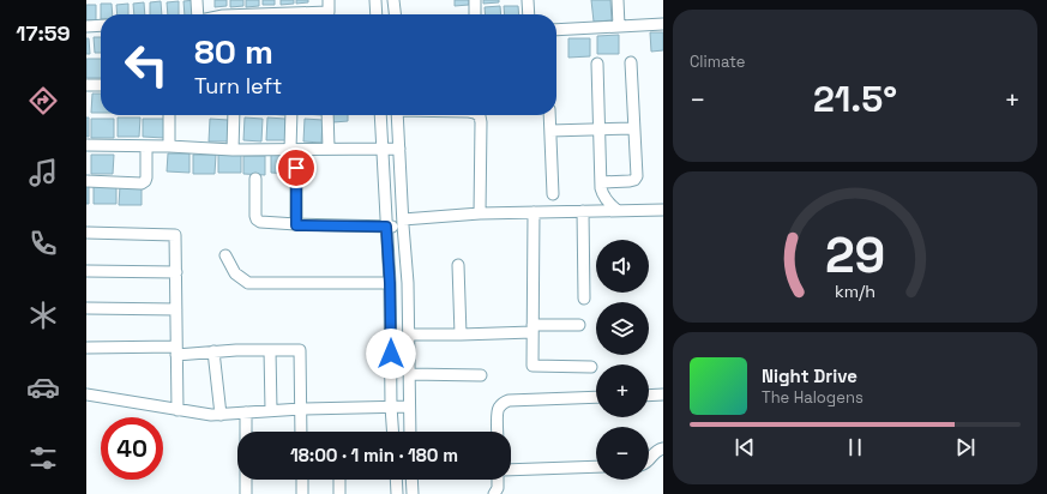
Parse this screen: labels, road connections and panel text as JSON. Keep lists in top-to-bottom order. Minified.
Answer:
{"page":{"tabs":"17:59","tile":"Climate","turn":["80 m","Turn left"],"heat":["−","21.5°","+"],"map_buttons":["+","−"],"song":["Night Drive","The Halogens"],"limit":"40","trip":"18:00 · 1 min · 180 m","gauge":["29","km/h"]}}
